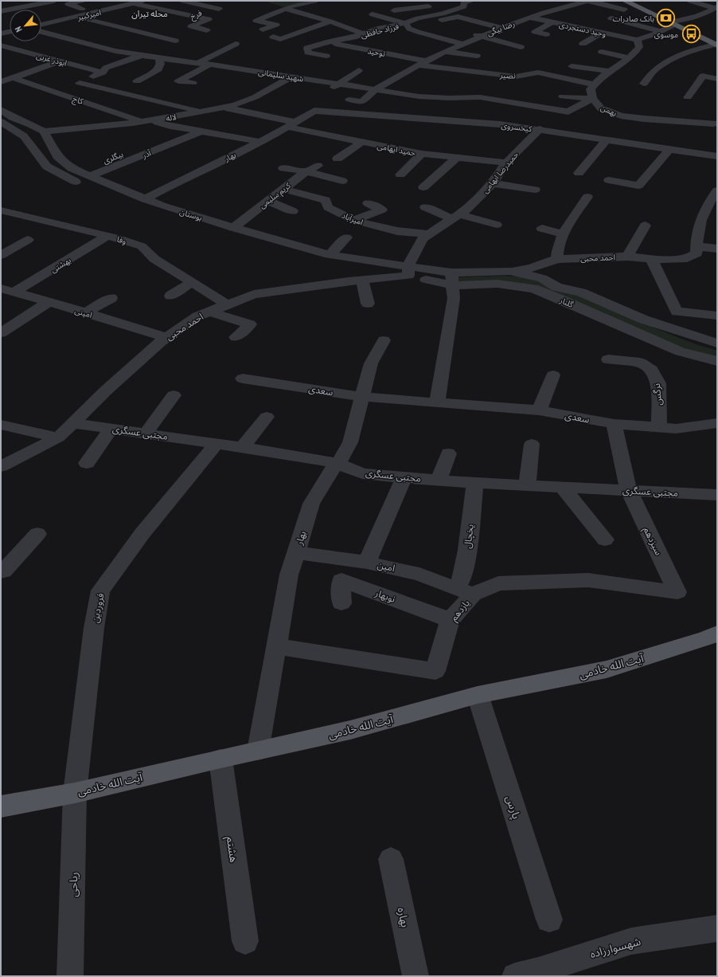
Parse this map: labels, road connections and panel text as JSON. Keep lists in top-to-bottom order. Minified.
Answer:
{"streets":{"main road":["آیت الله خادمی"],"street":["امیرکبیر","فرخ","رضا بیگی","وحید دستجردی","فرزاد حافظی","توحید","ابوذر غربی","شهید سلیمانی","نصیر","کاج","بهمن","لاله","کیخسروی","حمید ایهامی","آذر","بهار","بیگلری","حمیدرضا ایهامی","کریم سلیمی","بوستان","امیرآباد","وفا","احمد محبی","بهشتی","گلنار","امینی","سعدی","نرگس","مجتبی عسگری","یخچال","سیزدهم","امین","نوبهار","فروردین","یازدهم","پارس","هشتم","ریاحی","بهاره","شهسوارزاده"]},"crossings":[["امیرکبیر","فرخ"],["رضا بیگی","وحید دستجردی"],["رضا بیگی","توحید"],["رضا بیگی","شهید سلیمانی"],["رضا بیگی","نصیر"],["فرزاد حافظی","توحید"],["توحید","نصیر"],["شهید سلیمانی","بهمن"],["شهید سلیمانی","لاله"],["نصیر","بهمن"],["کاج","لاله"],["لاله","حمید ایهامی"],["لاله","بوستان"],["کیخسروی","بهار"],["کیخسروی","حمیدرضا ایهامی"],["حمید ایهامی","بهار"],["حمید ایهامی","حمیدرضا ایهامی"],["آذر","بوستان"],["بهار","بوستان"],["بهار","سعدی"],["بهار","مجتبی عسگری"],["بهار","امین"],["بهار","یازدهم"],["بهار","آیت الله خادمی"],["بیگلری","بوستان"],["حمیدرضا ایهامی","بوستان"],["حمیدرضا ایهامی","امیرآباد"],["حمیدرضا ایهامی","احمد محبی"],["حمیدرضا ایهامی","گلنار"],["کریم سلیمی","بوستان"],["کریم سلیمی","امیرآباد"],["بوستان","احمد محبی"],["بوستان","گلنار"],["وفا","احمد محبی"],["وفا","بهشتی"],["احمد محبی","گلنار"],["احمد محبی","امینی"],["احمد محبی","مجتبی عسگری"],["بهشتی","امینی"],["سعدی","نرگس"],["سعدی","سیزدهم"],["مجتبی عسگری","یخچال"],["مجتبی عسگری","سیزدهم"],["مجتبی عسگری","فروردین"],["یخچال","امین"],["یخچال","یازدهم"],["سیزدهم","یازدهم"],["امین","یازدهم"],["نوبهار","یازدهم"],["فروردین","آیت الله خادمی"],["فروردین","ریاحی"],["آیت الله خادمی","پارس"],["آیت الله خادمی","هشتم"],["آیت الله خادمی","ریاحی"]],"districts":["محله تیران"],"places":{"bank":["بانک صادرات"],"bus stop":["موسوی"]},"north":"bottom left"}
